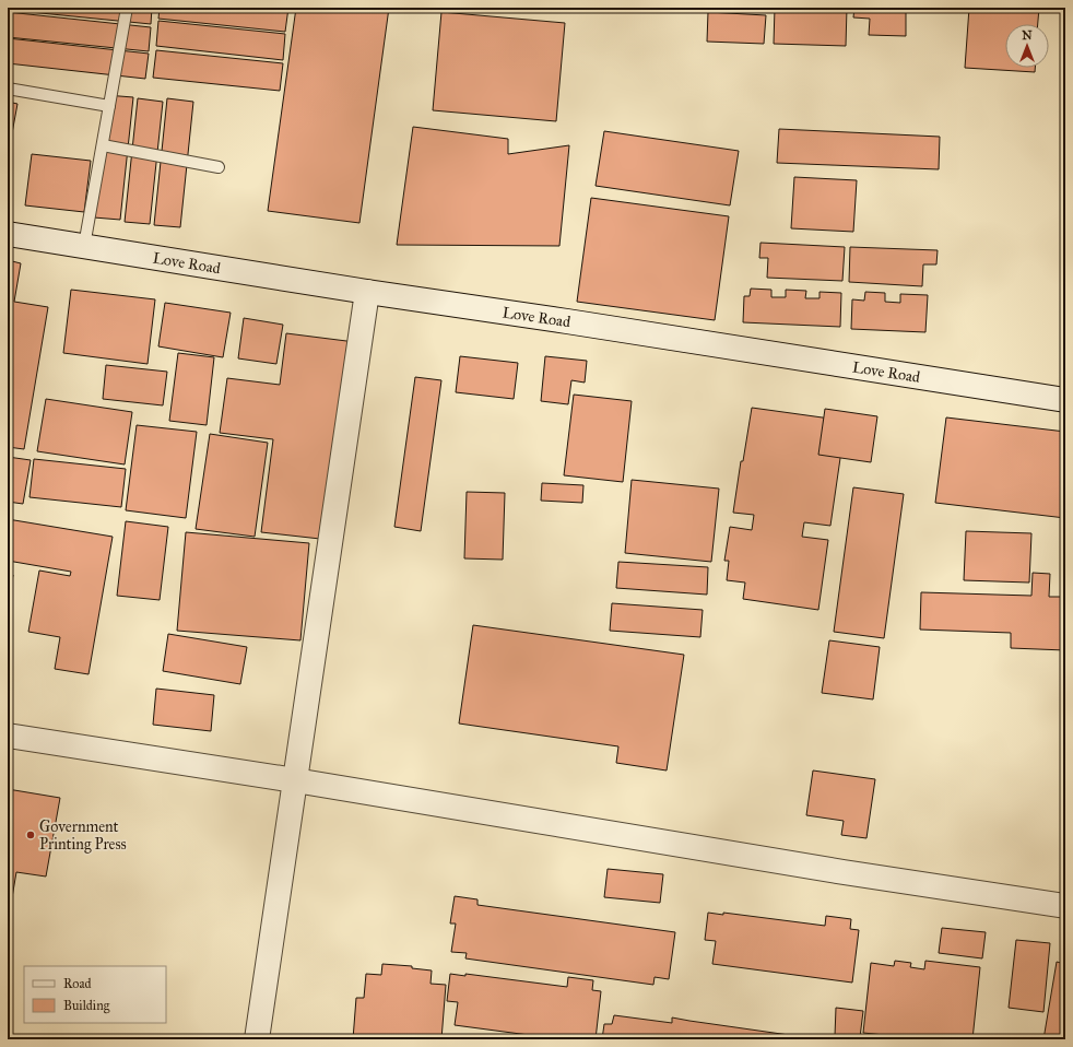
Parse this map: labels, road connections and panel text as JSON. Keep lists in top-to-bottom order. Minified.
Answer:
{"streets":{"street":["Love Road"]},"places":["Government Printing Press"],"legend":["Road","Building"],"north":"top"}
